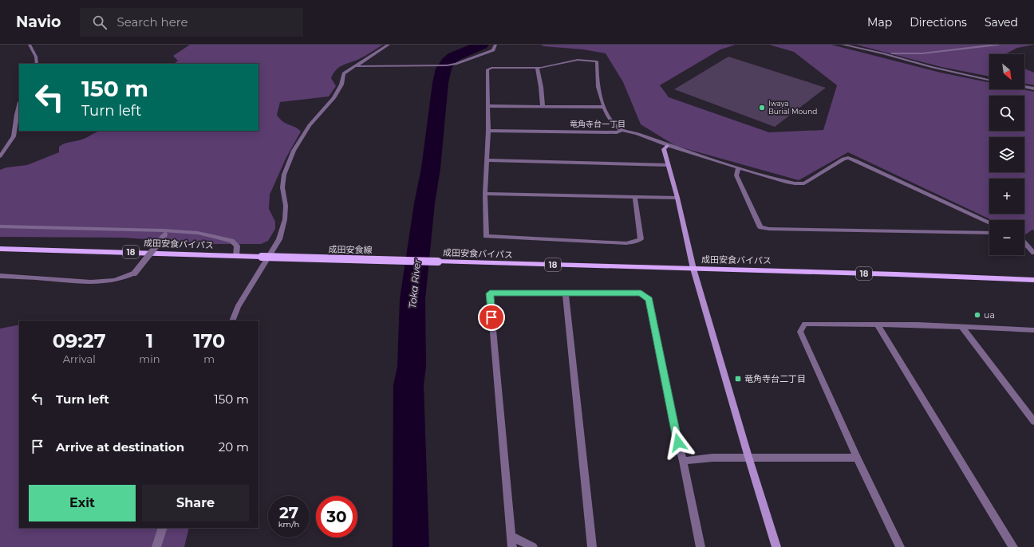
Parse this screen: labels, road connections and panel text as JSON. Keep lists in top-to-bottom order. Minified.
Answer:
{"streets":{"main road":["成田安食バイパス","成田安食線","18"]},"crossings":[["成田安食バイパス","成田安食線"]],"districts":["竜角寺台一丁目"],"water":["Toka River"],"places":{"other":["Iwaya Burial Mound","ua"],"transit":["竜角寺台二丁目"]},"north":"bottom right","page":{"header":"Navio","search":"Search here","nav":["Map","Directions","Saved"],"map_buttons":["+","−"],"turn":["150 m","Turn left"],"eta":["09:27","Arrival","1","min","170","m"],"list":[{"name":"Turn left","value":"150 m"},{"name":"Arrive at destination","value":"20 m"}],"buttons":["Exit","Share"],"speed":"27 km/h","limit":"30"}}
